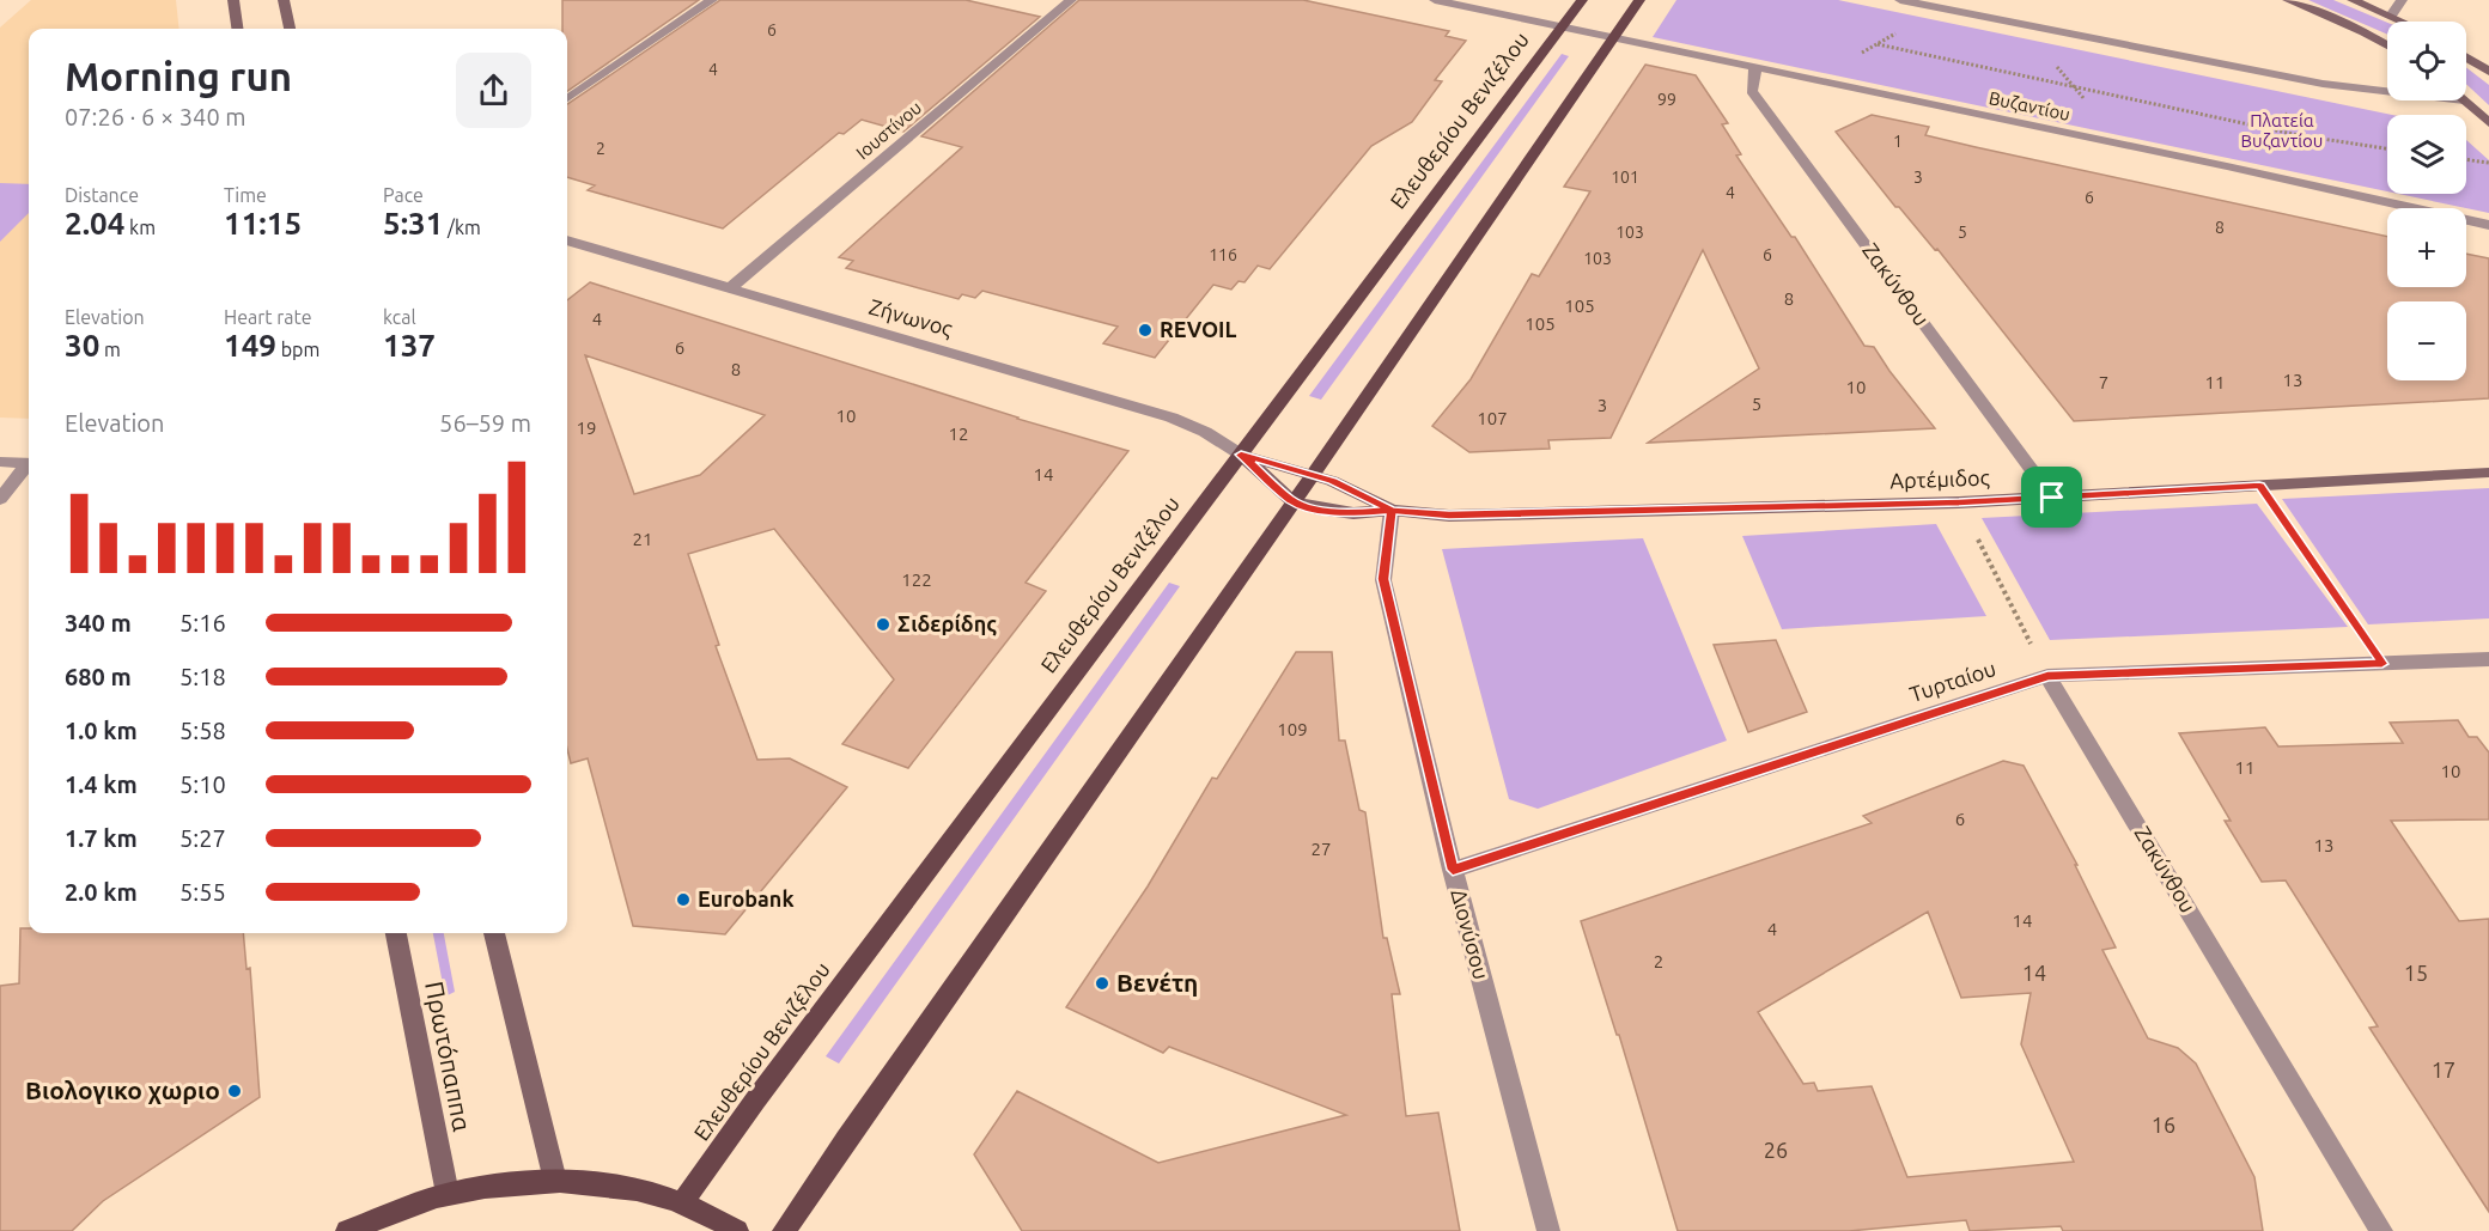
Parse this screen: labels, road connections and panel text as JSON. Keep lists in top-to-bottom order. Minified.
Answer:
{"streets":{"main road":["Ελευθερίου Βενιζέλου"],"street":["Βυζαντίου","Ιουστίνου","Ζακύνθου","Ζήνωνος","Αρτέμιδος","Τυρταίου","Διονύσου","Πρωτόπαππα"]},"crossings":[["Βυζαντίου","Ελευθερίου Βενιζέλου"],["Βυζαντίου","Ζακύνθου"],["Ελευθερίου Βενιζέλου","Ζήνωνος"],["Ελευθερίου Βενιζέλου","Αρτέμιδος"],["Ιουστίνου","Ζήνωνος"],["Ζακύνθου","Αρτέμιδος"],["Ζακύνθου","Τυρταίου"],["Ζήνωνος","Αρτέμιδος"],["Αρτέμιδος","Διονύσου"],["Τυρταίου","Διονύσου"]],"parks":["Πλατεία Βυζαντίου"],"places":["REVOIL","Σιδερίδης","Eurobank","Βενέτη","Βιολογικο χωριο"],"house_numbers":["6","4","99","1","2","101","3","4","6","8","103","5","116","6","103","8","105","4","105","6","8","13","7","11","10","5","3","10","107","19","12","14","21","122","109","11","10","6","13","27","14","4","2","14","15","17","16","26"],"page":{"map_buttons":["+","−"],"heading":["Morning run","07:26 · 6 × 340 m"],"stats":[["Distance","2.04 km"],["Time","11:15"],["Pace","5:31 /km"],["Elevation","30 m"],["Heart rate","149 bpm"],["kcal","137"]],"chart":["Elevation","56–59 m"],"list":[{"name":"340 m","note":"5:16"},{"name":"680 m","note":"5:18"},{"name":"1.0 km","note":"5:58"},{"name":"1.4 km","note":"5:10"},{"name":"1.7 km","note":"5:27"},{"name":"2.0 km","note":"5:55"}]}}
